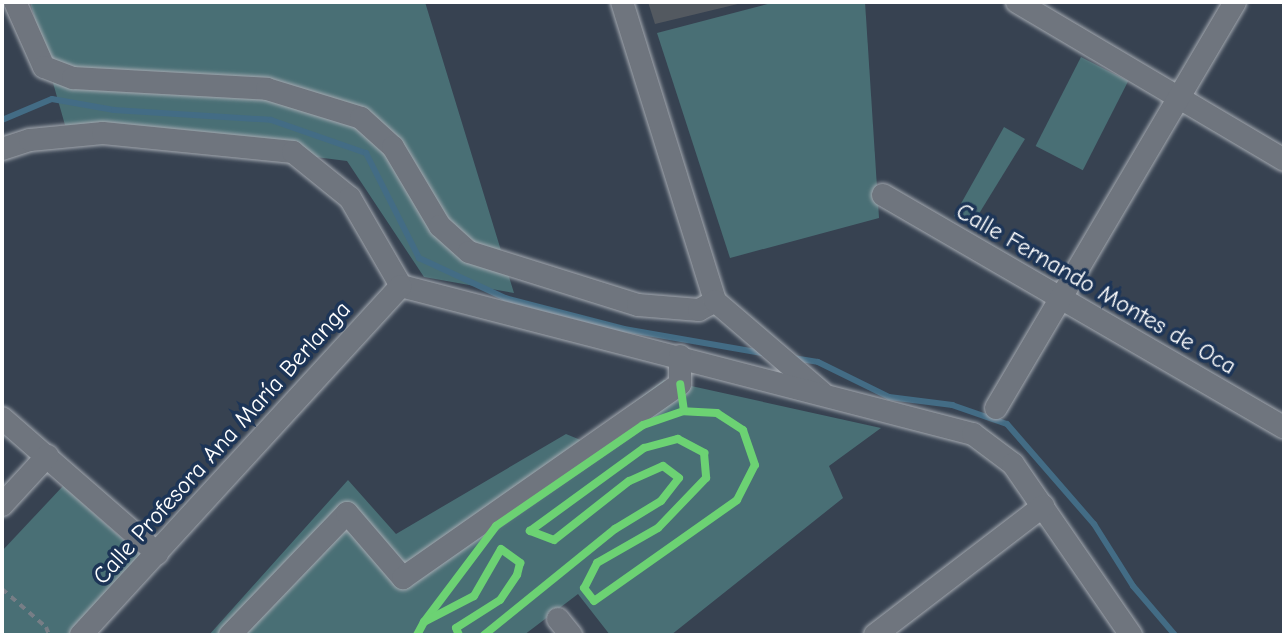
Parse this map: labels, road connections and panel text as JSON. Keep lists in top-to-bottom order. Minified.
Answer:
{"streets":{"street":["Calle Fernando Montes de Oca","Calle Profesora Ana María Berlanga"]}}
